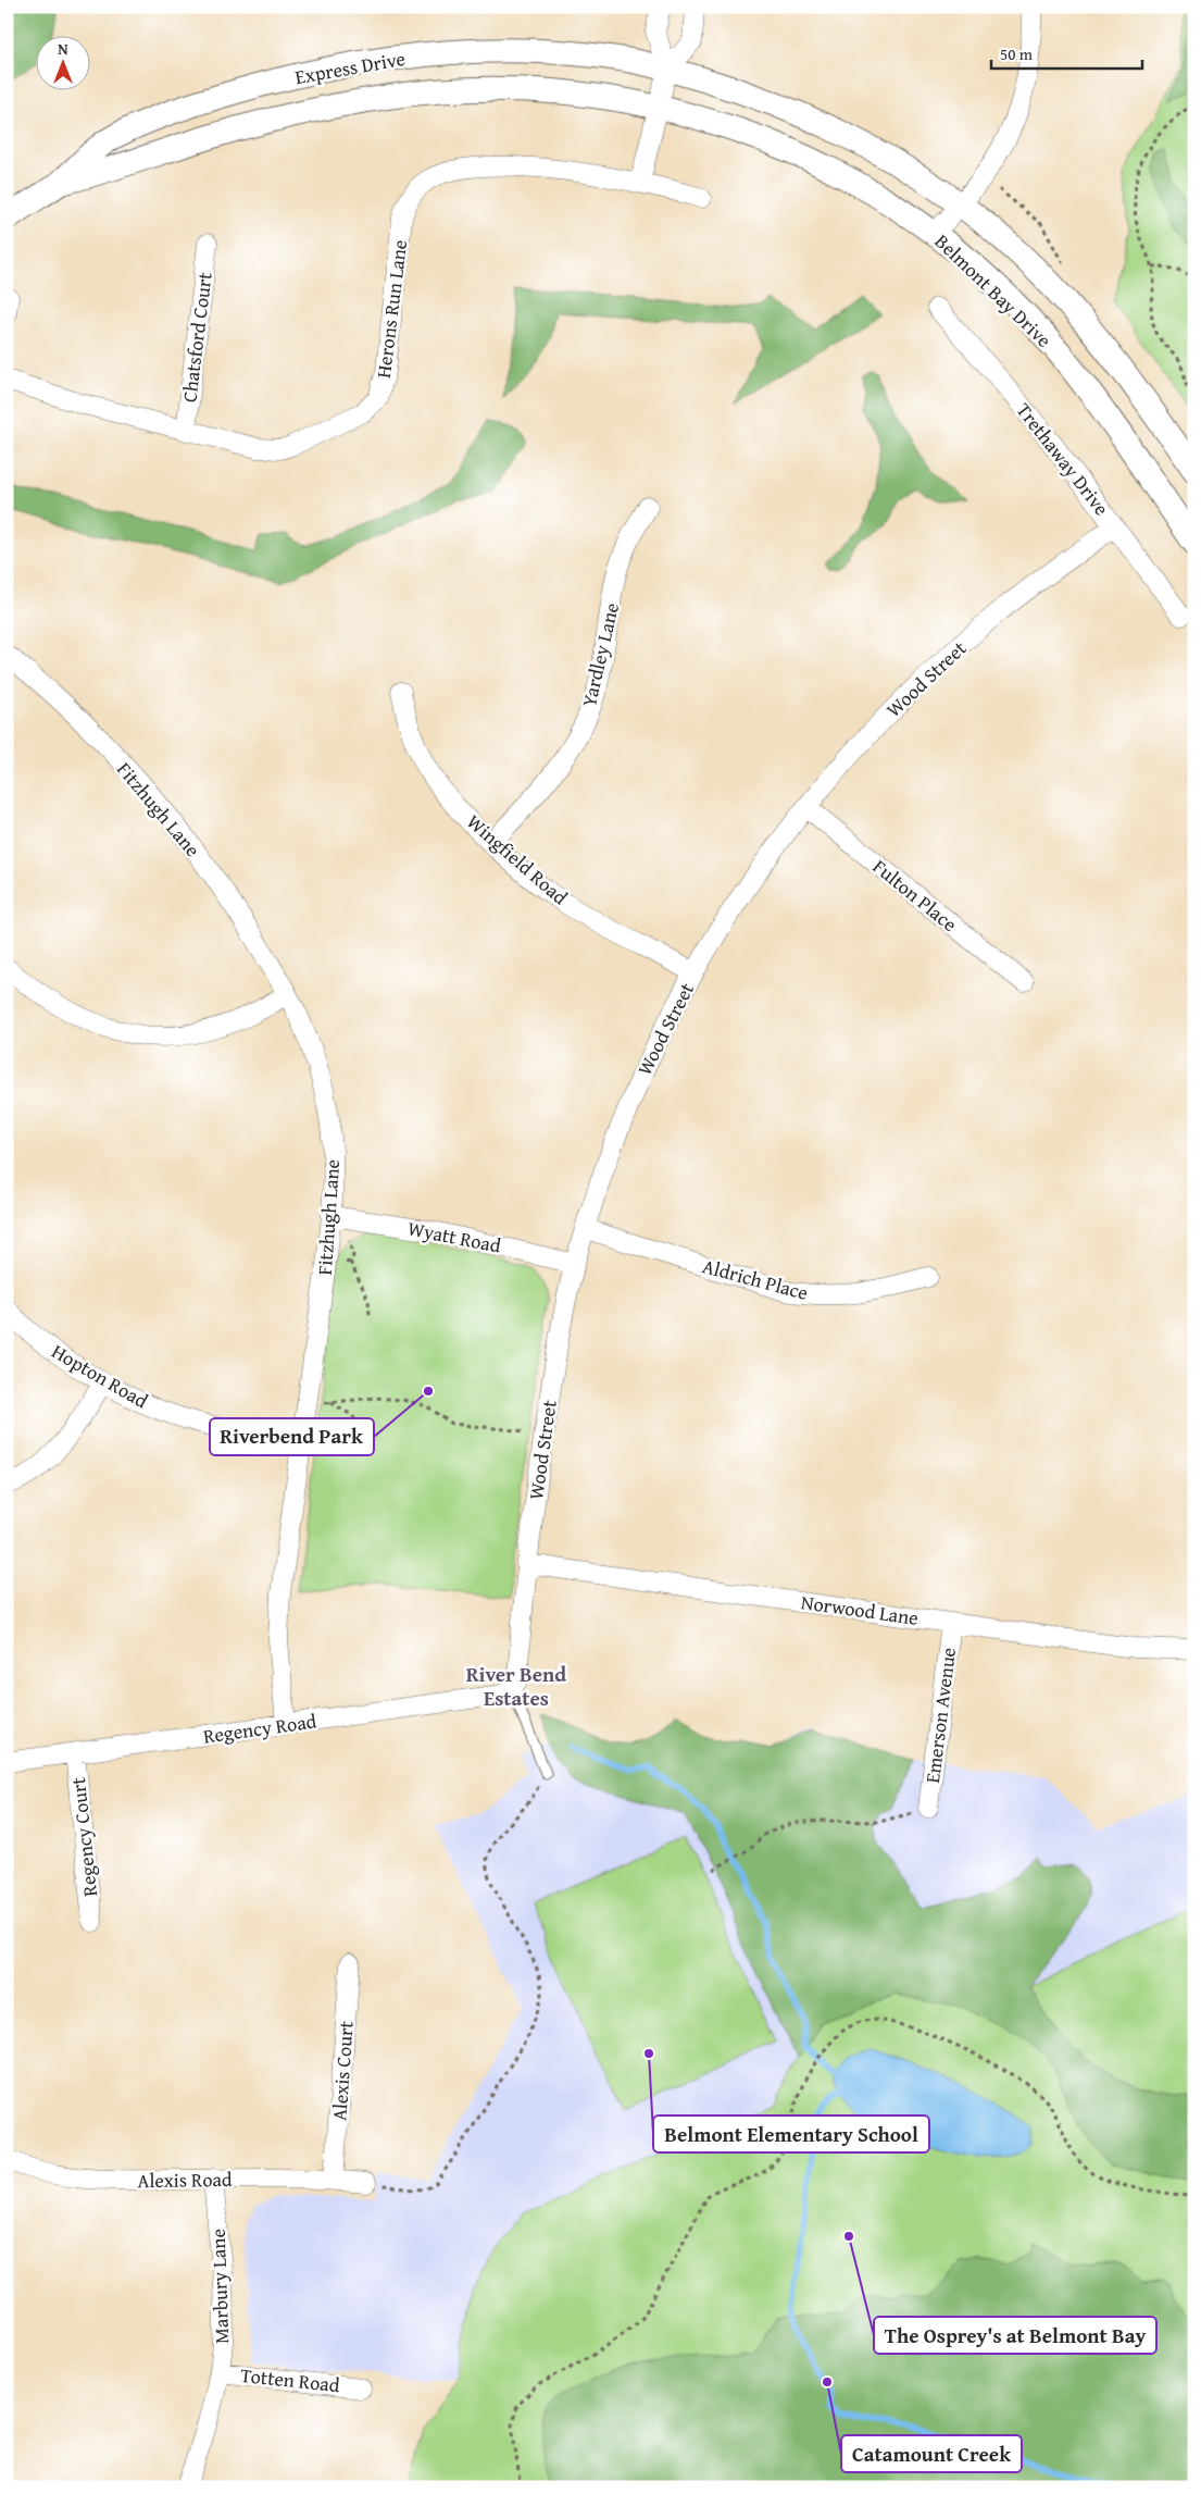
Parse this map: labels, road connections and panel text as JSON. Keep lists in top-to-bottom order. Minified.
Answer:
{"streets":{"street":["Express Drive","Belmont Bay Drive","Herons Run Lane","Chatsford Court","Trethaway Drive","Yardley Lane","Wood Street","Fitzhugh Lane","Wingfield Road","Fulton Place","Wyatt Road","Aldrich Place","Hopton Road","Norwood Lane","Emerson Avenue","Regency Road","Regency Court","Alexis Court","Alexis Road","Marbury Lane","Totten Road"]},"crossings":[["Express Drive","Belmont Bay Drive"],["Herons Run Lane","Chatsford Court"],["Trethaway Drive","Wood Street"],["Yardley Lane","Wingfield Road"],["Wood Street","Wingfield Road"],["Wood Street","Fulton Place"],["Wood Street","Wyatt Road"],["Wood Street","Aldrich Place"],["Wood Street","Norwood Lane"],["Wood Street","Regency Road"],["Fitzhugh Lane","Wyatt Road"],["Fitzhugh Lane","Hopton Road"],["Fitzhugh Lane","Regency Road"],["Norwood Lane","Emerson Avenue"],["Regency Road","Regency Court"],["Alexis Court","Alexis Road"],["Alexis Road","Marbury Lane"],["Marbury Lane","Totten Road"]],"districts":["River Bend Estates"],"places":["Riverbend Park","Belmont Elementary School","The Osprey's at Belmont Bay","Catamount Creek"],"scale_bar":"50 m","north":"top"}
